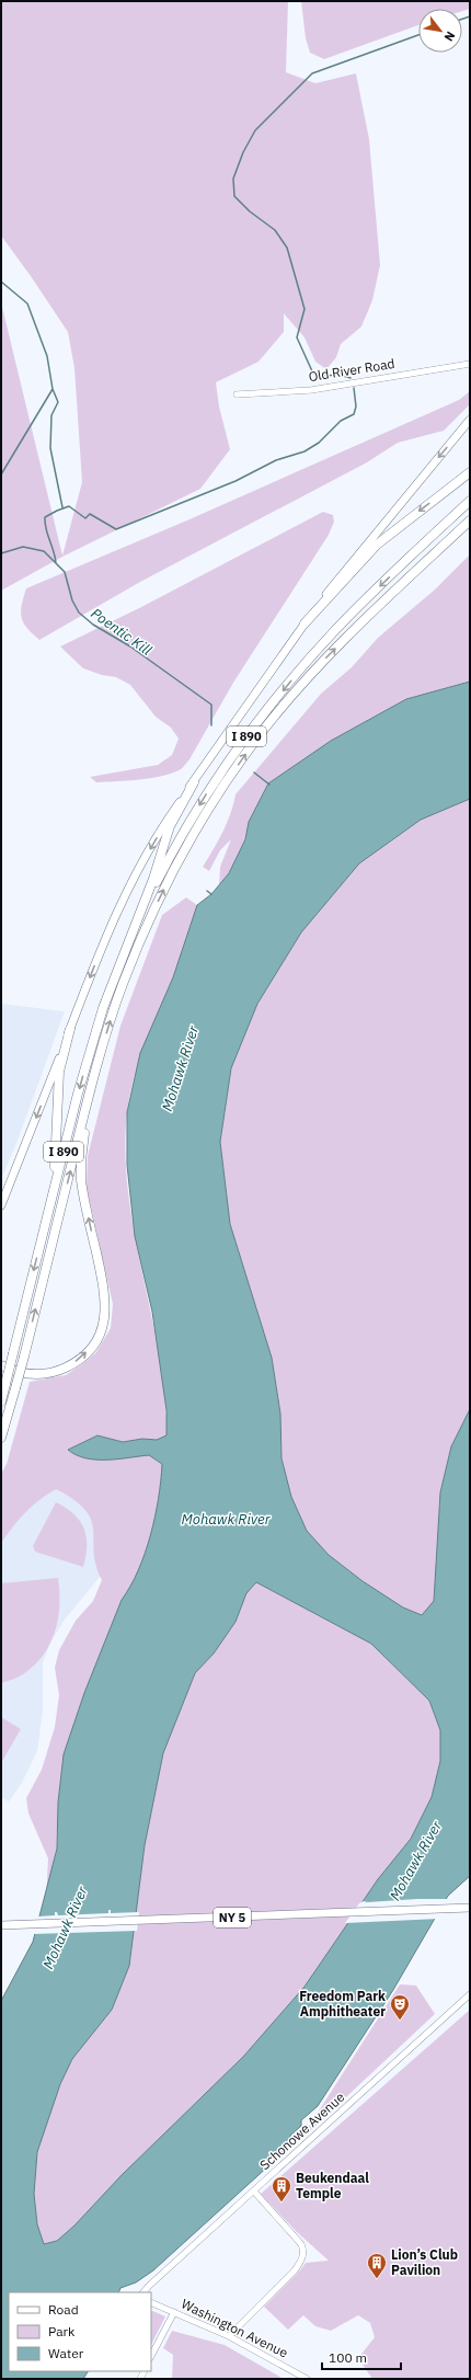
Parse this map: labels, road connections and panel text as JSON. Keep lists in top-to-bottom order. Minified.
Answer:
{"streets":{"highway":["I 890"],"main road":["NY 5"],"street":["Old River Road","Schonowe Avenue","Washington Avenue"]},"water":["Poentic Kill","Mohawk River"],"places":{"theatre":["Freedom Park Amphitheater"],"building":["Beukendaal Temple","Lion’s Club Pavilion"]},"legend":["Road","Park","Water"],"scale_bar":"100 m","north":"bottom right"}
